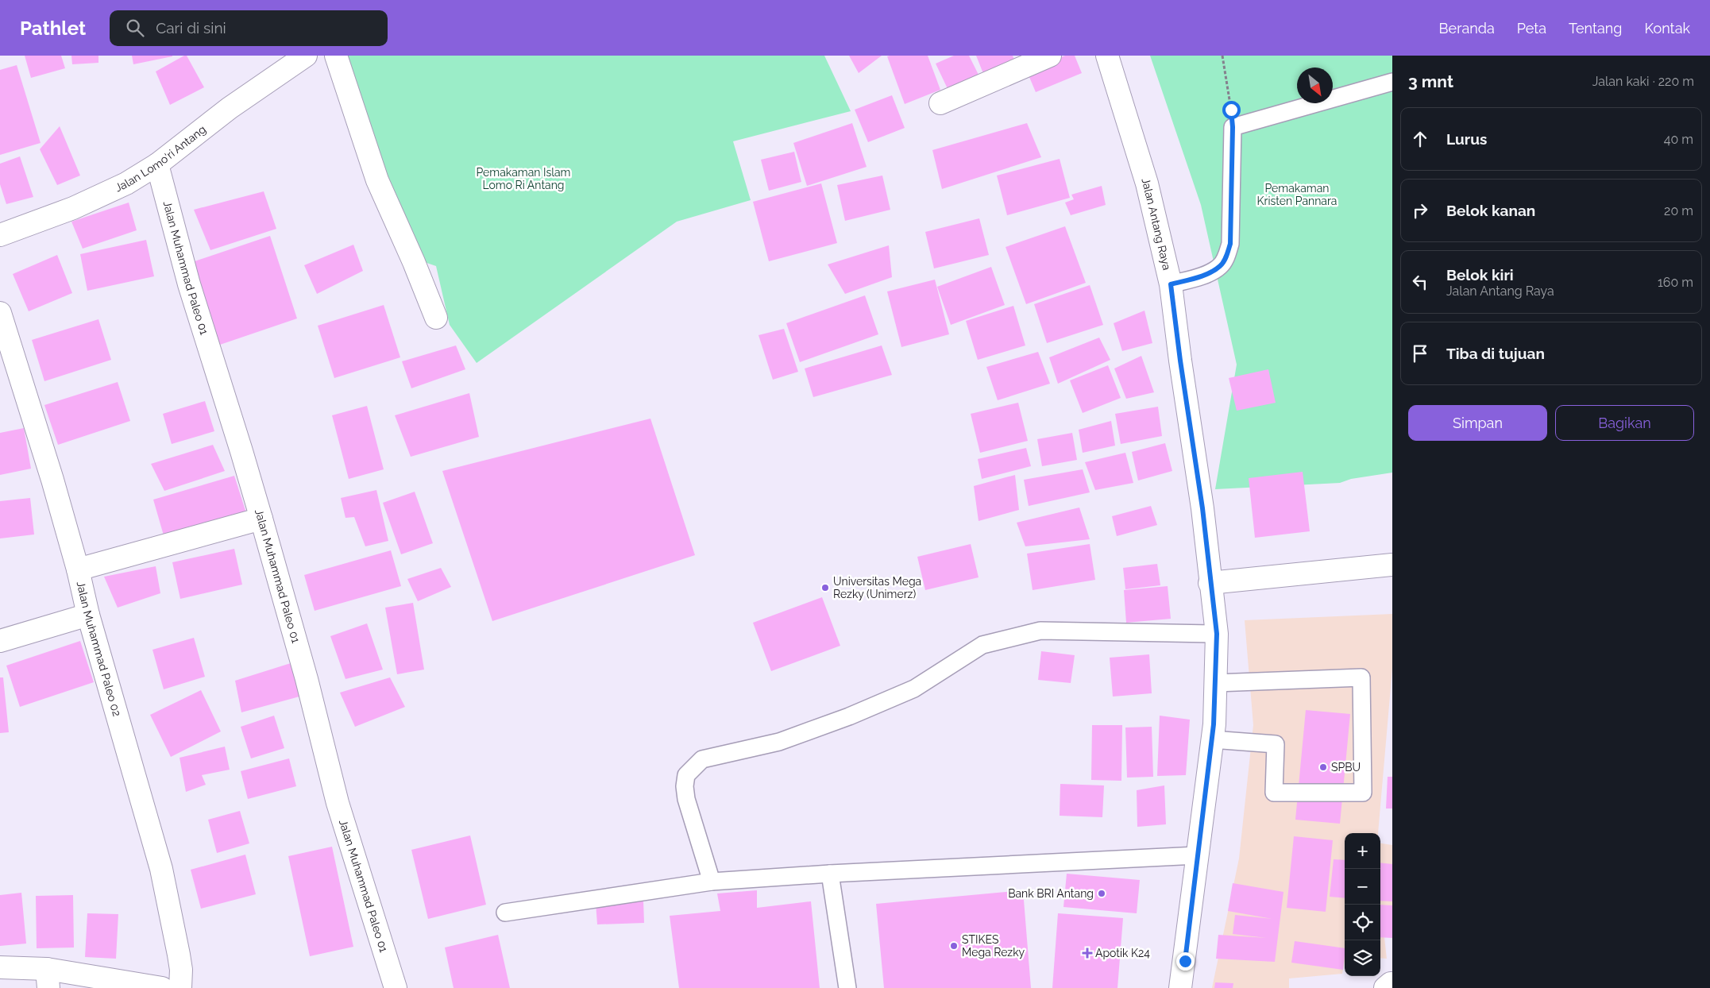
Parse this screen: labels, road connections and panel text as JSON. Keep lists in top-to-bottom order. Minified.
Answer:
{"streets":{"street":["Jalan Lomo'ri Antang","Jalan Antang Raya","Jalan Muhammad Paleo 01","Jalan Muhammad Paleo 02"]},"crossings":[["Jalan Lomo'ri Antang","Jalan Muhammad Paleo 01"]],"parks":["Pemakaman Islam Lomo Ri Antang","Pemakaman Kristen Pannara"],"places":{"other":["Universitas Mega Rezky (Unimerz)","SPBU","Bank BRI Antang","STIKES Mega Rezky"],"health":["Apotik K24"]},"north":"bottom right","page":{"header":"Pathlet","search":"Cari di sini","nav":["Beranda","Peta","Tentang","Kontak"],"heading":["3 mnt","Jalan kaki · 220 m"],"list":[["Lurus","40 m"],["Belok kanan","20 m"],["Belok kiri","Jalan Antang Raya","160 m"],"Tiba di tujuan"],"buttons":["Simpan","Bagikan"],"map_buttons":["+","−"]}}
